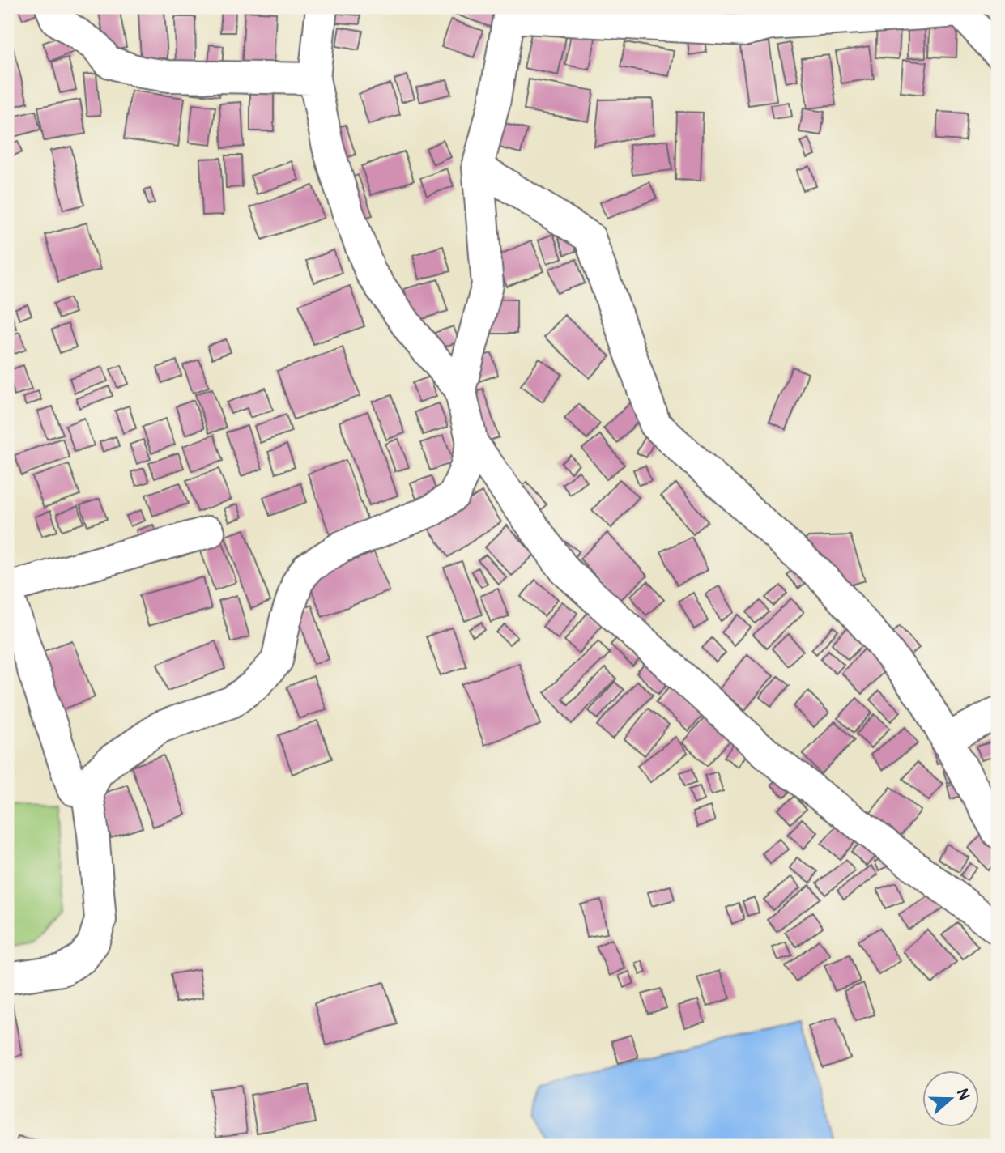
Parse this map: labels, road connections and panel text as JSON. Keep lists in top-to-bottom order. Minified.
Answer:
{"north":"right"}
